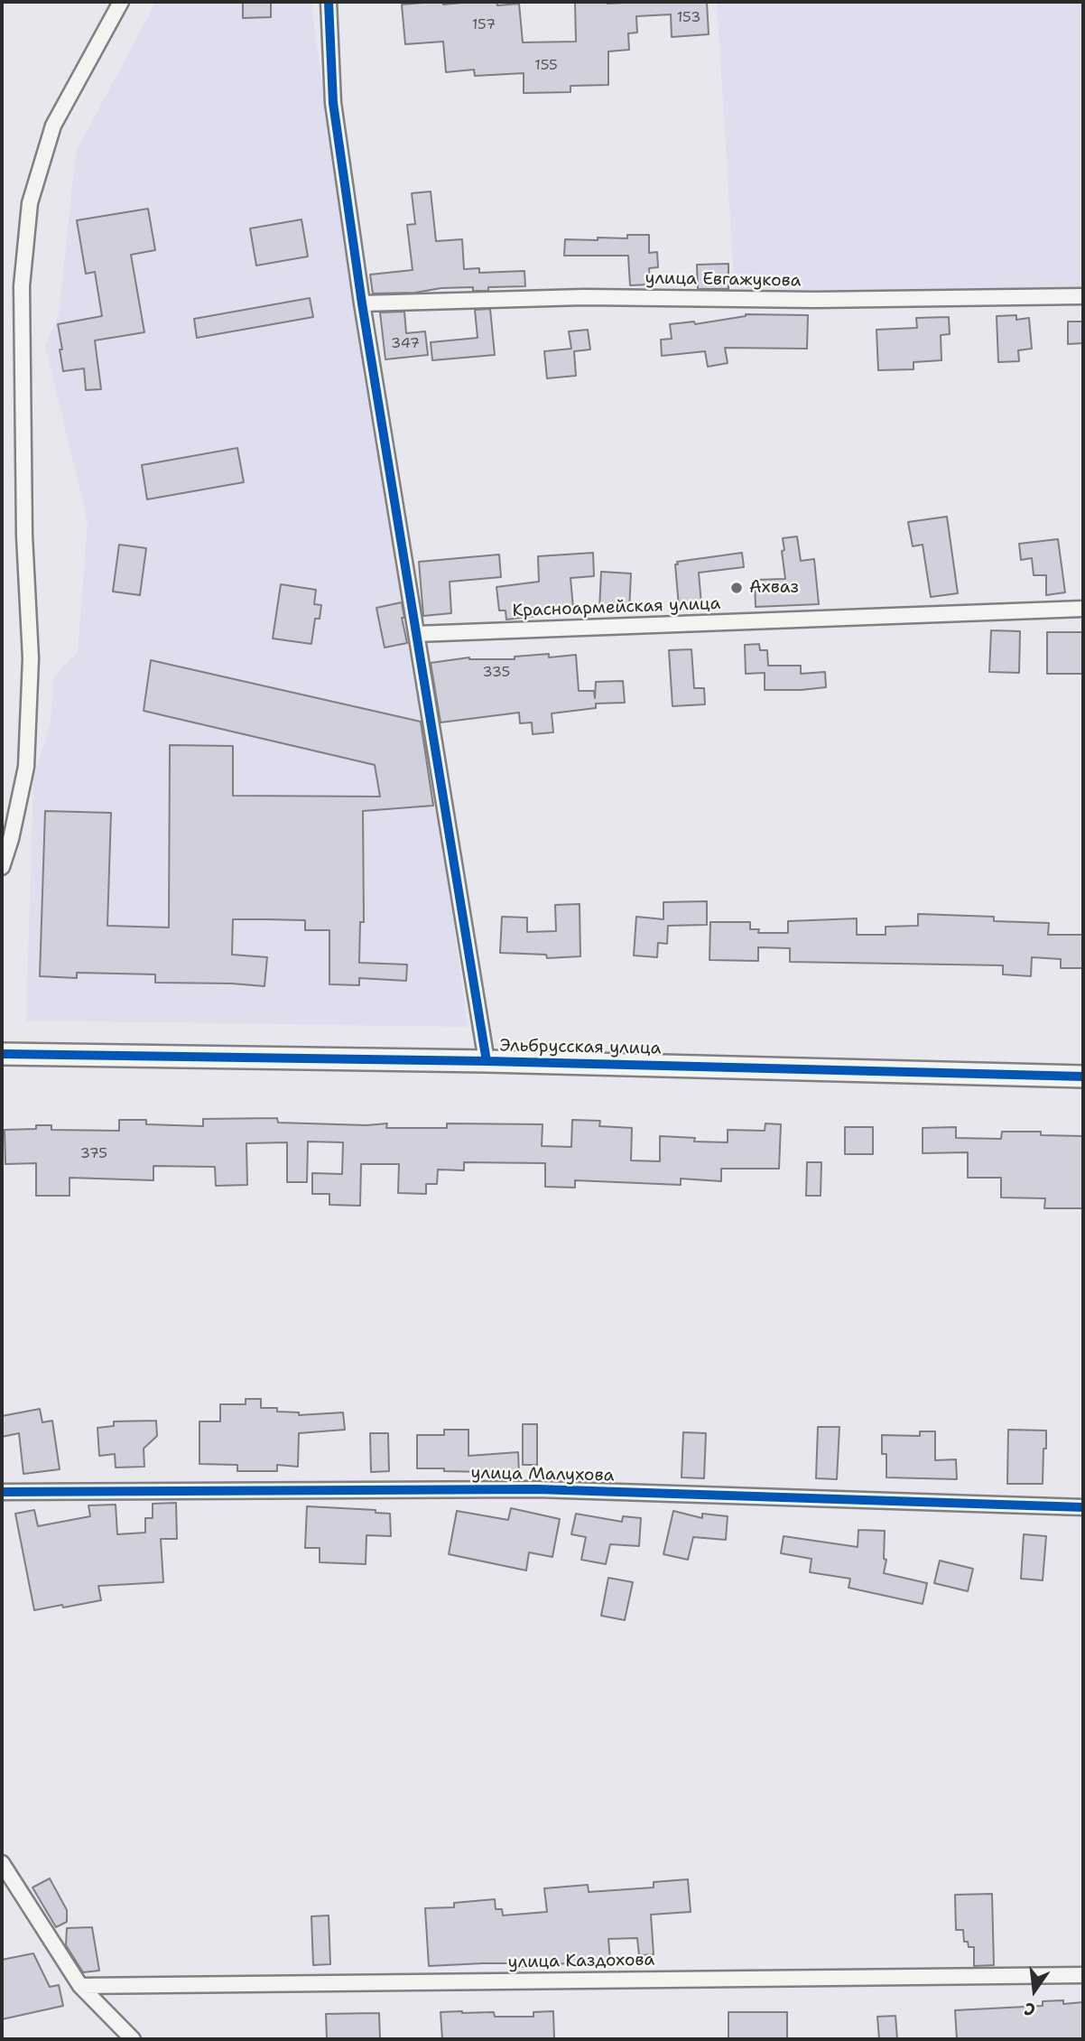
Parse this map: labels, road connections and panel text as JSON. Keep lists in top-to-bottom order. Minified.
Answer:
{"streets":{"street":["улица Евгажукова","Красноармейская улица","Эльбрусская улица","улица Малухова","улица Каздохова"]},"places":["Ахваз"],"house_numbers":["153","157","155","347","335","375"],"north":"bottom"}
